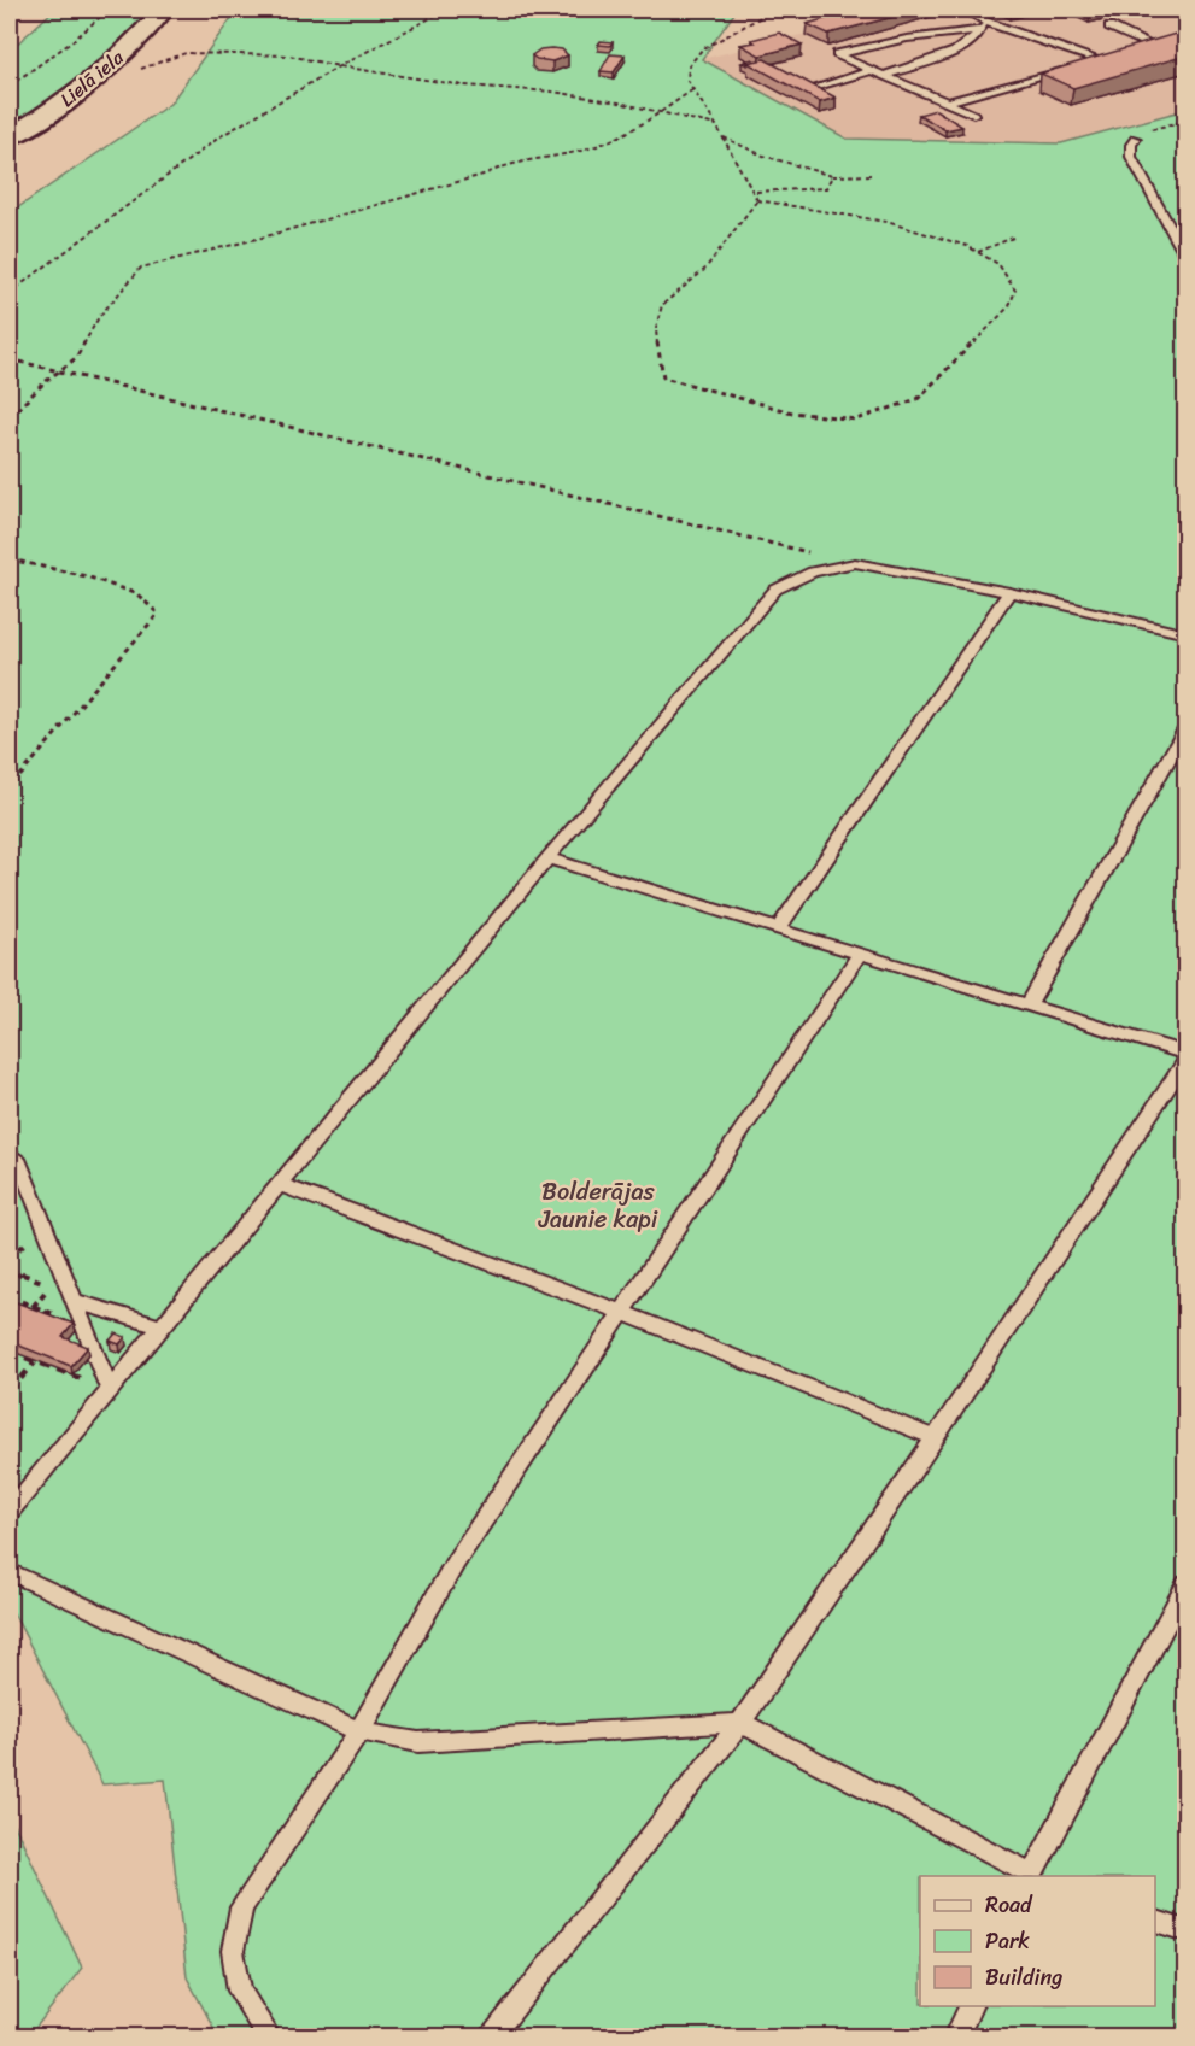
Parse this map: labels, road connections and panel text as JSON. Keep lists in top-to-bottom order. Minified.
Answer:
{"streets":{"main road":["Lielā iela"]},"parks":["Bolderājas Jaunie kapi"],"legend":["Road","Park","Building"]}
